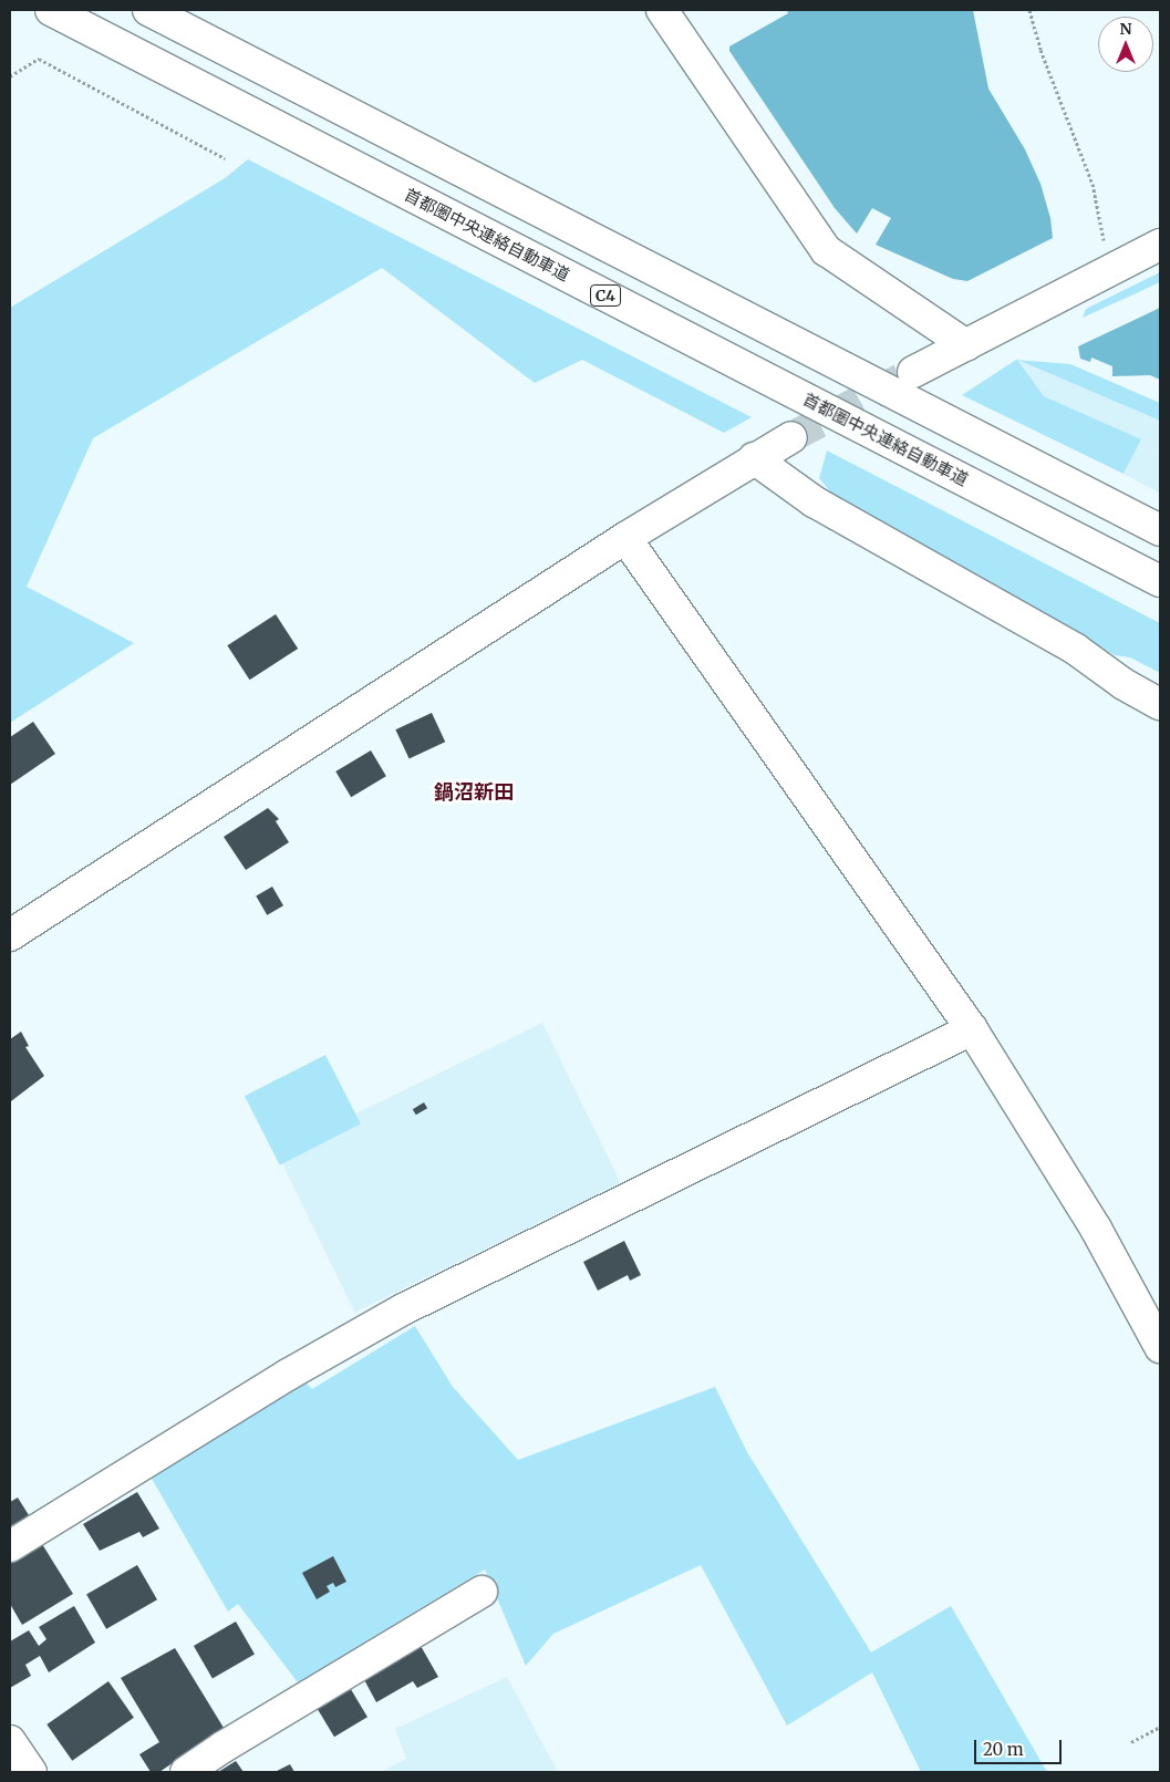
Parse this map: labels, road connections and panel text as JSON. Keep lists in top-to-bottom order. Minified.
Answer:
{"streets":{"main road":["首都圏中央連絡自動車道","C4"]},"districts":["鍋沼新田"],"scale_bar":"20 m","north":"top"}
